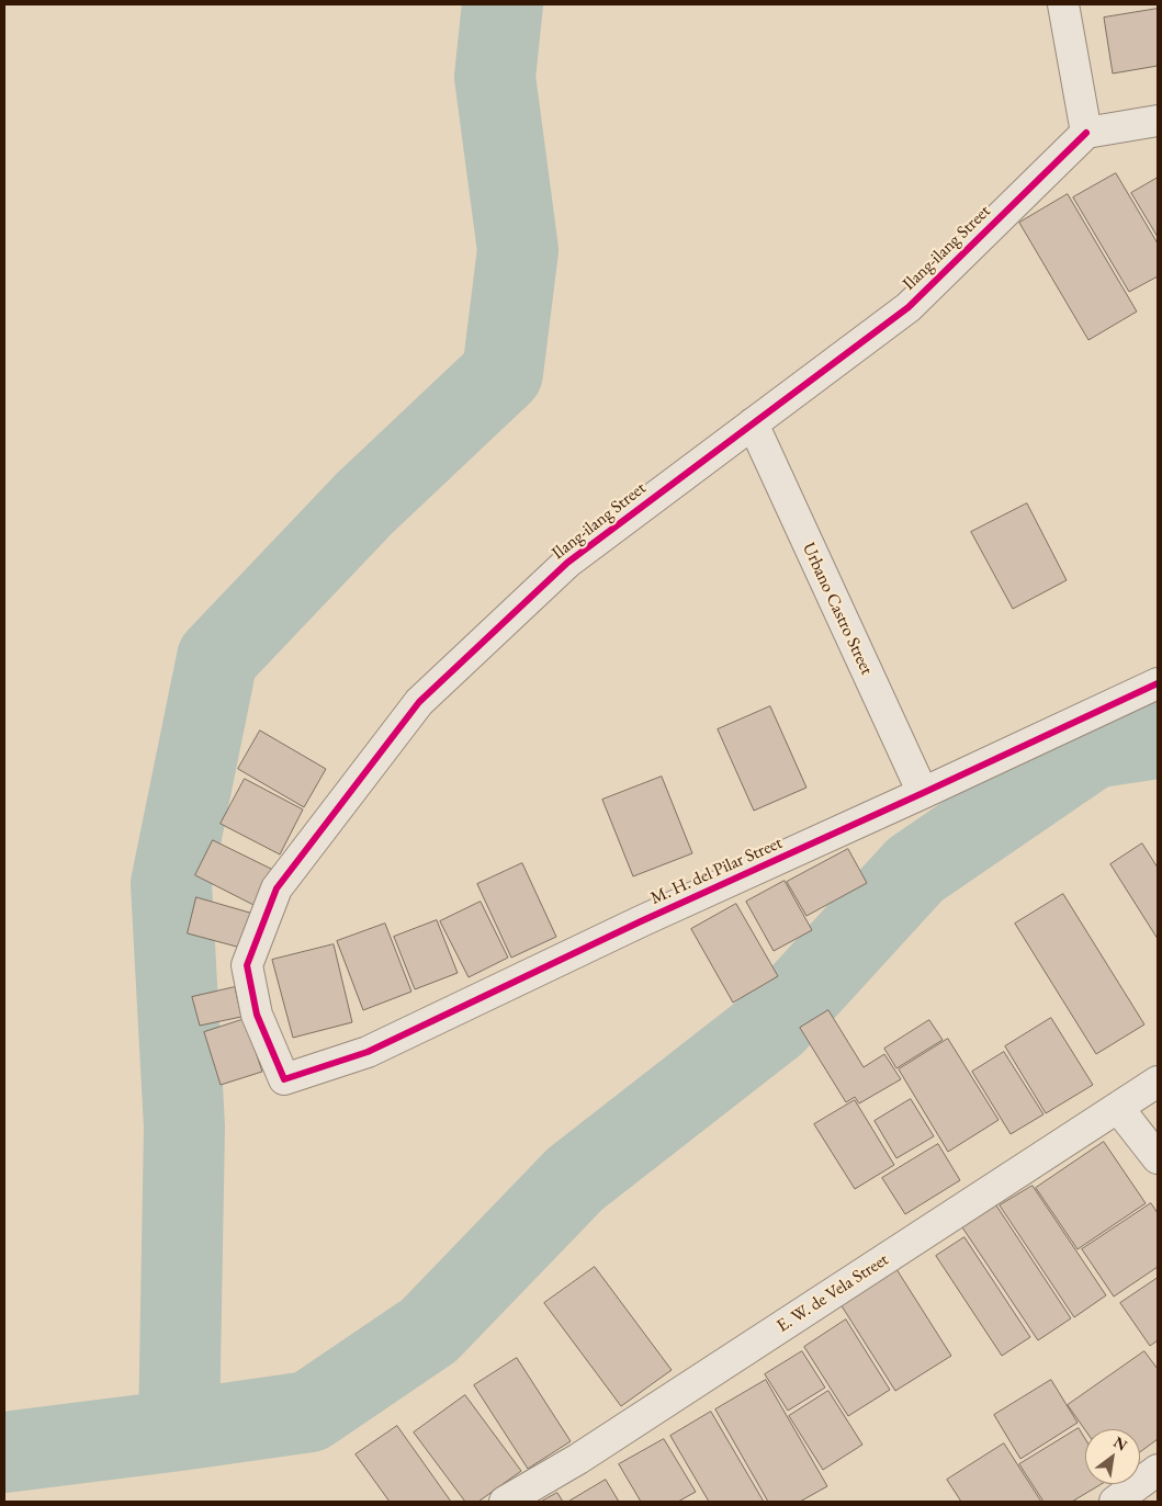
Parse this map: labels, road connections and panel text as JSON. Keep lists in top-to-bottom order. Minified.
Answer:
{"streets":{"street":["Ilang-ilang Street","Urbano Castro Street","M. H. del Pilar Street","E. W. de Vela Street"]},"crossings":[["Ilang-ilang Street","Urbano Castro Street"],["Ilang-ilang Street","M. H. del Pilar Street"],["Urbano Castro Street","M. H. del Pilar Street"]],"north":"top right"}
